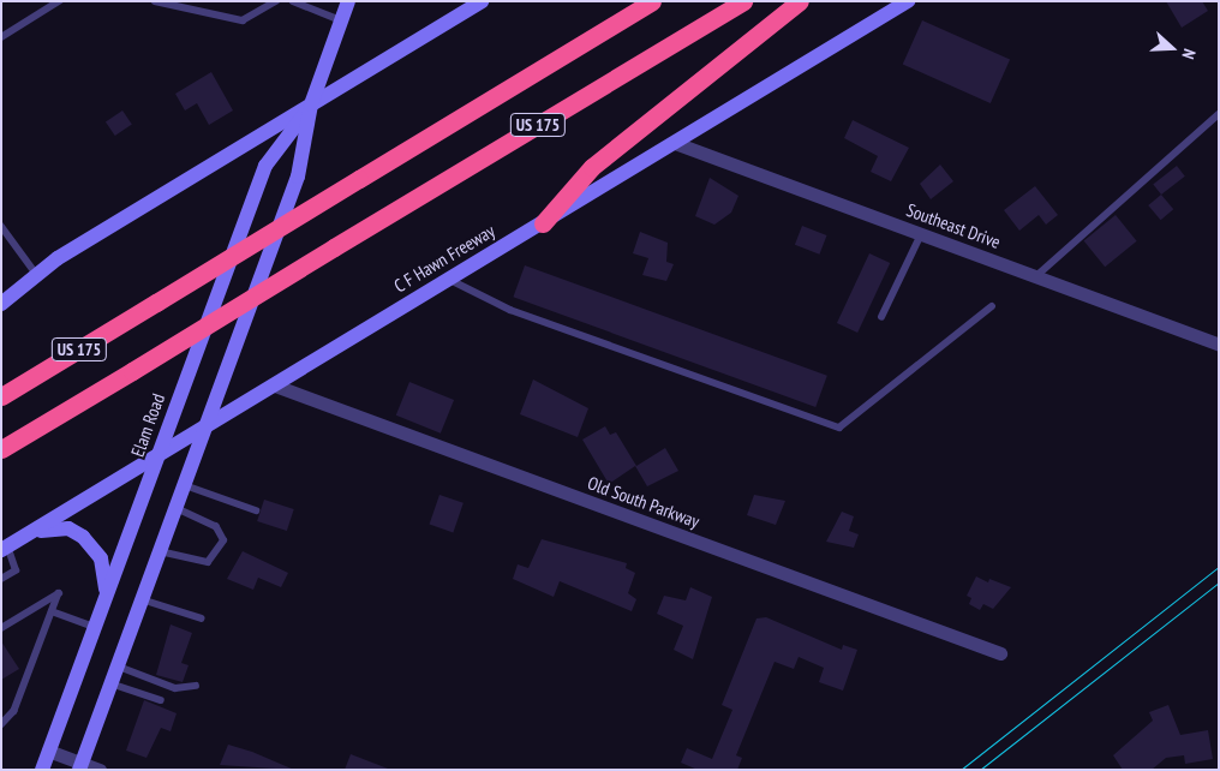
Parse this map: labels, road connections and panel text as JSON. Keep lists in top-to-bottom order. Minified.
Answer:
{"streets":{"highway":["US 175"],"main road":["C F Hawn Freeway","Elam Road"],"street":["Southeast Drive","Old South Parkway"]},"crossings":[["Southeast Drive","C F Hawn Freeway"],["C F Hawn Freeway","Elam Road"],["C F Hawn Freeway","Old South Parkway"]],"north":"right"}
